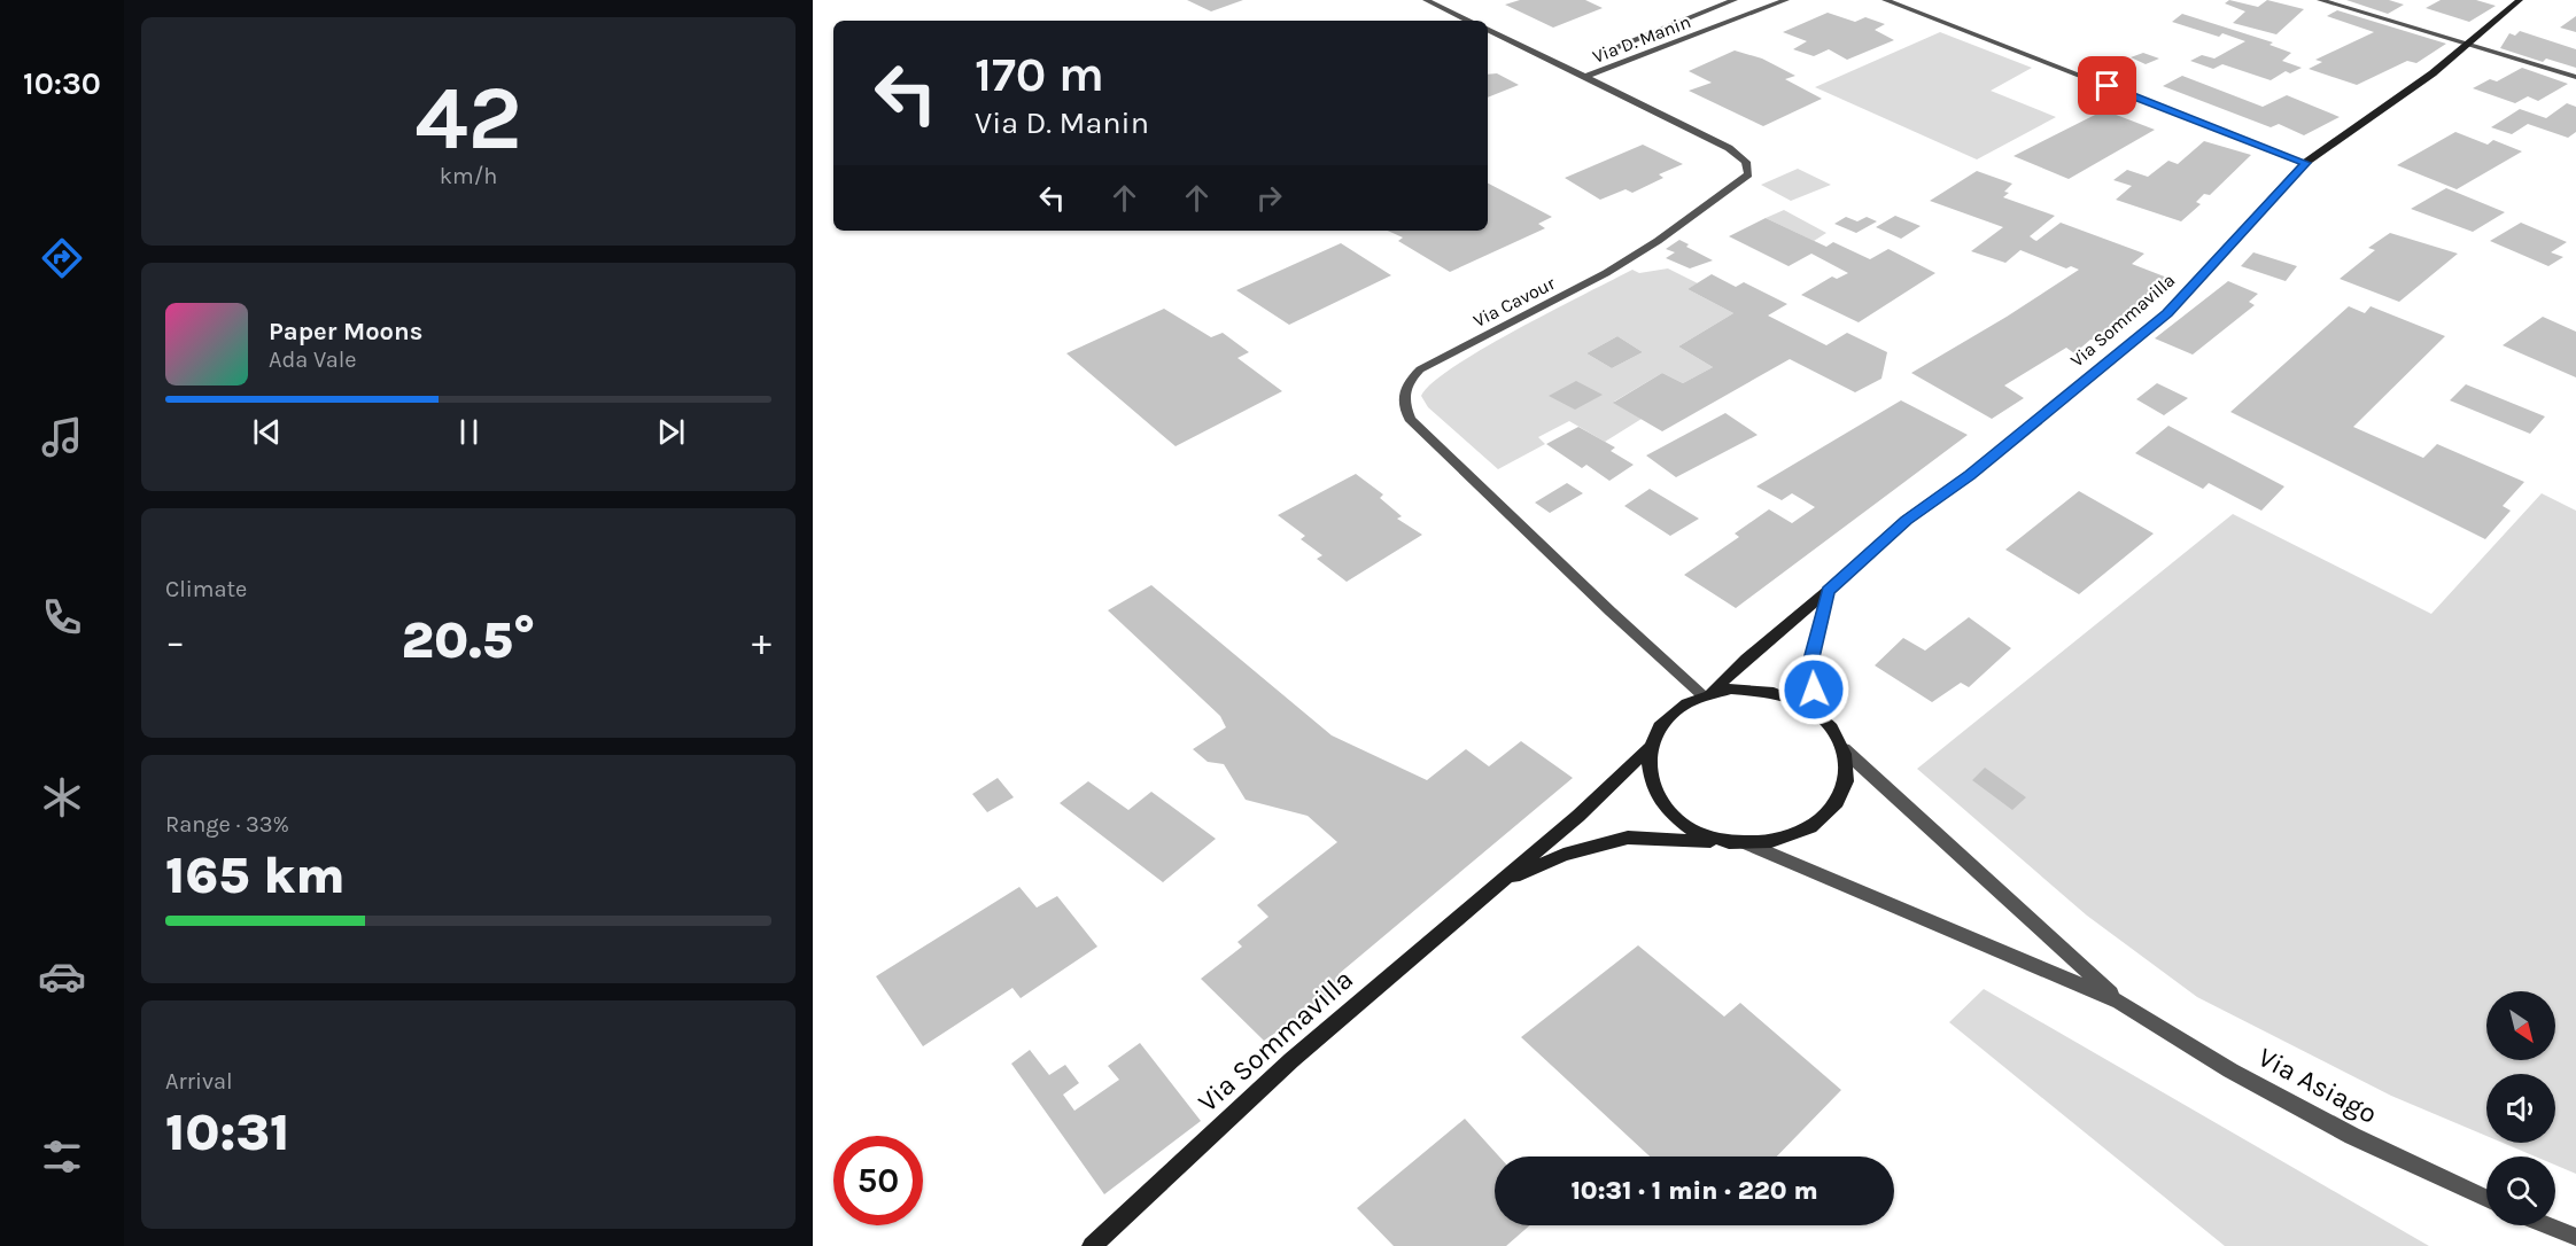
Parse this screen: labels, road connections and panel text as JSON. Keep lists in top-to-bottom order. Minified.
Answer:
{"streets":{"main road":["Via Sommavilla"],"street":["Via D. Manin","Via Cavour","Via Asiago"]},"crossings":[["Via D. Manin","Via Cavour"],["Via Cavour","Via Sommavilla"],["Via Cavour","Via Asiago"],["Via Sommavilla","Via Asiago"]],"north":"bottom right","page":{"tabs":"10:30","tile":[["42","km/h"],"Climate",["Range · 33%","165 km"],["Arrival","10:31"]],"turn":["170 m","Via D. Manin"],"song":["Paper Moons","Ada Vale"],"heat":["−","20.5°","+"],"limit":"50","trip":"10:31 · 1 min · 220 m"}}
